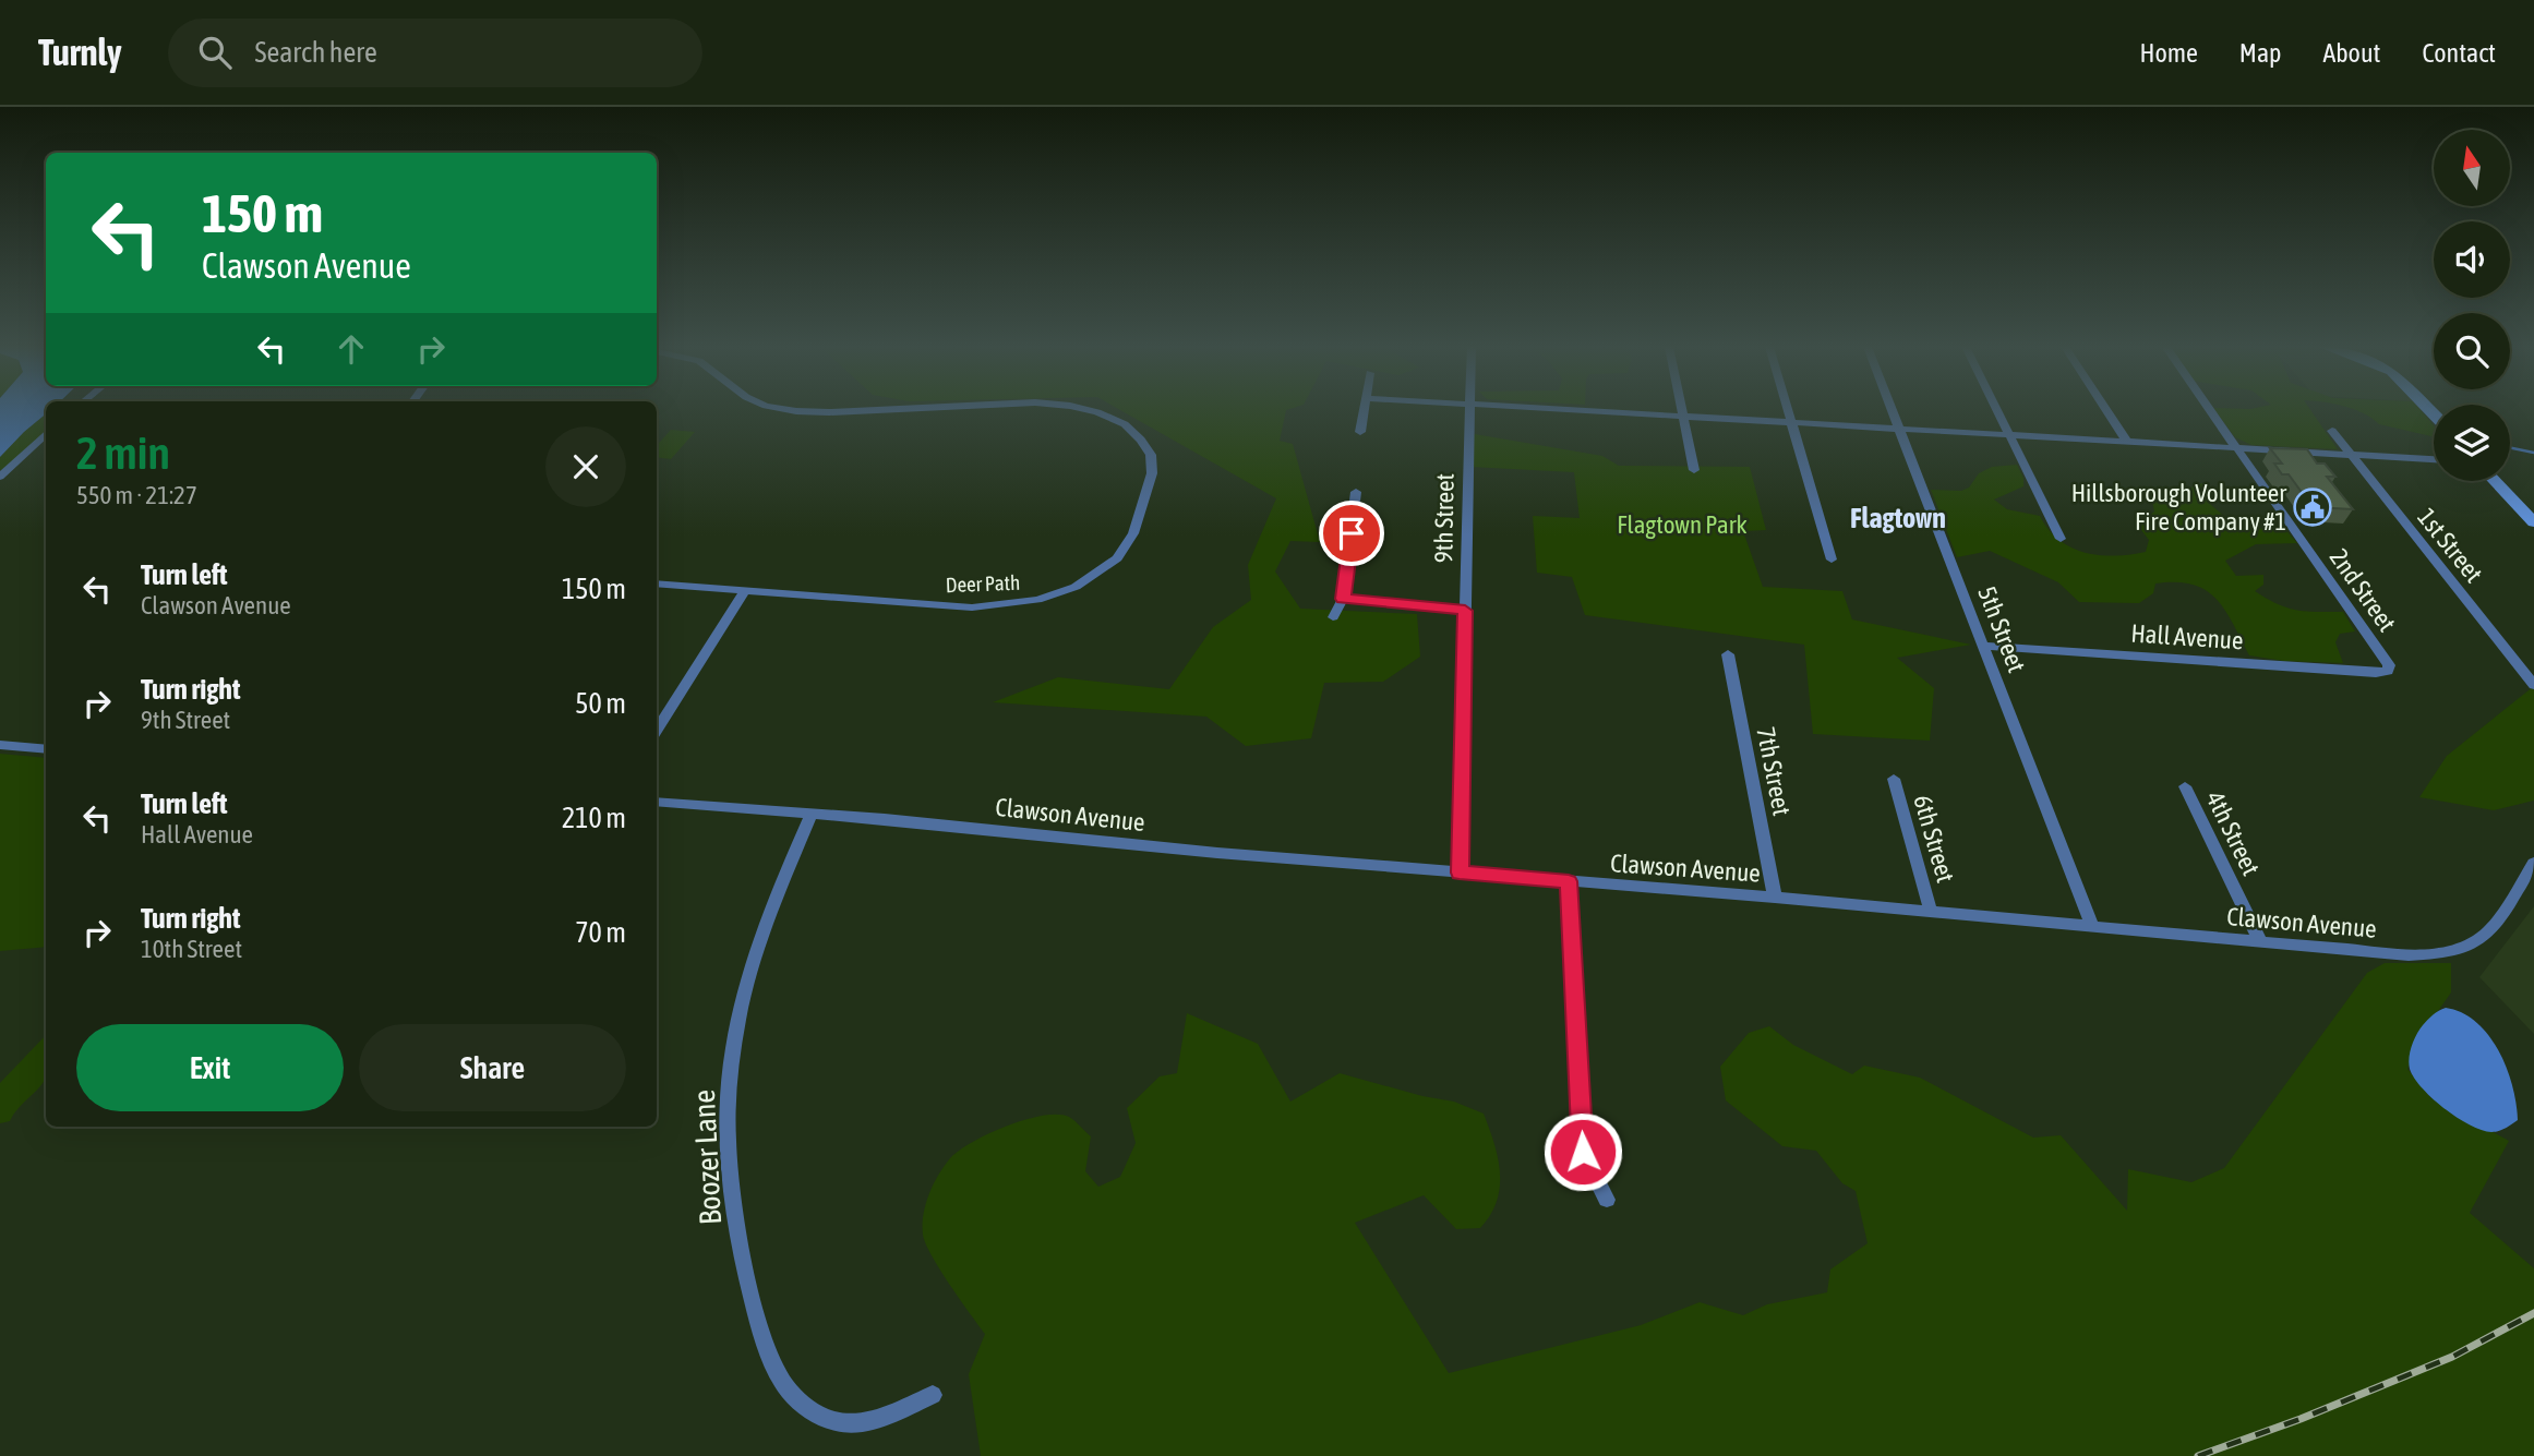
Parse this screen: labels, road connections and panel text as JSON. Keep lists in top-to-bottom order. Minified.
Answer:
{"streets":{"street":["9th Street","1st Street","Deer Path","2nd Street","5th Street","Hall Avenue","7th Street","Clawson Avenue","4th Street","6th Street","Boozer Lane"]},"crossings":[["9th Street","Clawson Avenue"],["2nd Street","Hall Avenue"],["5th Street","Hall Avenue"],["5th Street","Clawson Avenue"],["7th Street","Clawson Avenue"],["Clawson Avenue","4th Street"],["Clawson Avenue","6th Street"],["Clawson Avenue","Boozer Lane"]],"districts":["Flagtown"],"parks":["Flagtown Park"],"places":{"public building":["Hillsborough Volunteer Fire Company #1"]},"north":"top","page":{"header":"Turnly","search":"Search here","nav":["Home","Map","About","Contact"],"turn":["150 m","Clawson Avenue"],"heading":["2 min","550 m · 21:27"],"list":[{"name":"Turn left","note":"Clawson Avenue","value":"150 m"},{"name":"Turn right","note":"9th Street","value":"50 m"},{"name":"Turn left","note":"Hall Avenue","value":"210 m"},{"name":"Turn right","note":"10th Street","value":"70 m"}],"buttons":["Exit","Share"]}}
